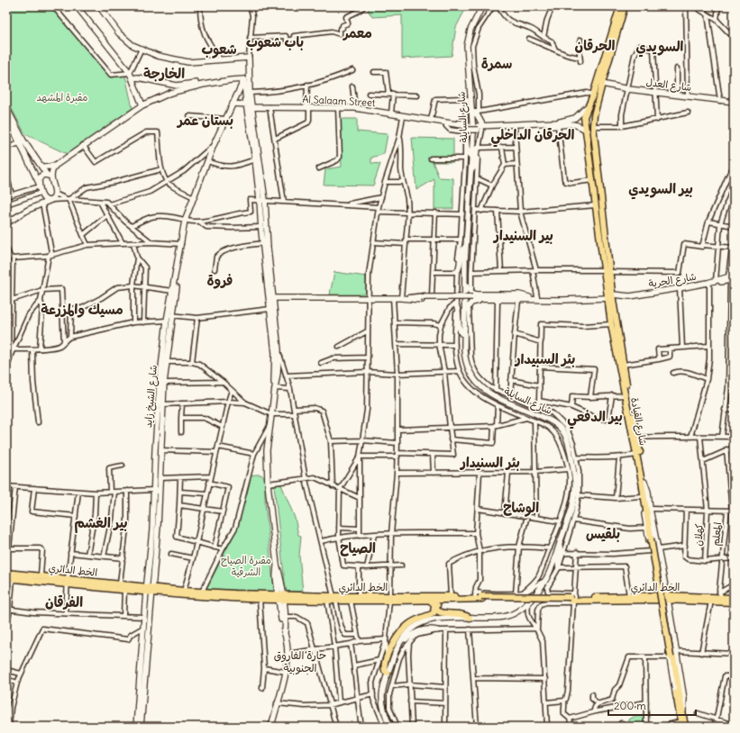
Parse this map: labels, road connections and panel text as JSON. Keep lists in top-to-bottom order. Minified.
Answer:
{"streets":{"main road":["شارع العدل","Al Salaam Street","شارع السايلة","شارع الحرية","شارع الشيخ زايد","شارع القيادة","الخط الدائري"],"street":["المعلم","كهلان"]},"crossings":[["شارع الشيخ زايد","الخط الدائري"],["المعلم","الخط الدائري"]],"districts":["معمر","باب شعوب","الحرقان","السويدي","شعوب","سمرة","الخارجة","بستان عمر","الحرقان الداخلي","بير السويدي","بير السنيدار","فروة","مسيك والمزرعة","بئر السبيدار","بير الدفعي","بئر السنيدار","الوشاح","بير الغشم","بلقيس","الصياح","الفرقان","حارة الفاروق الجنوبية"],"parks":["مقبرة المشهد","مقبرة الصياح الشرقية"],"scale_bar":"200 m"}
